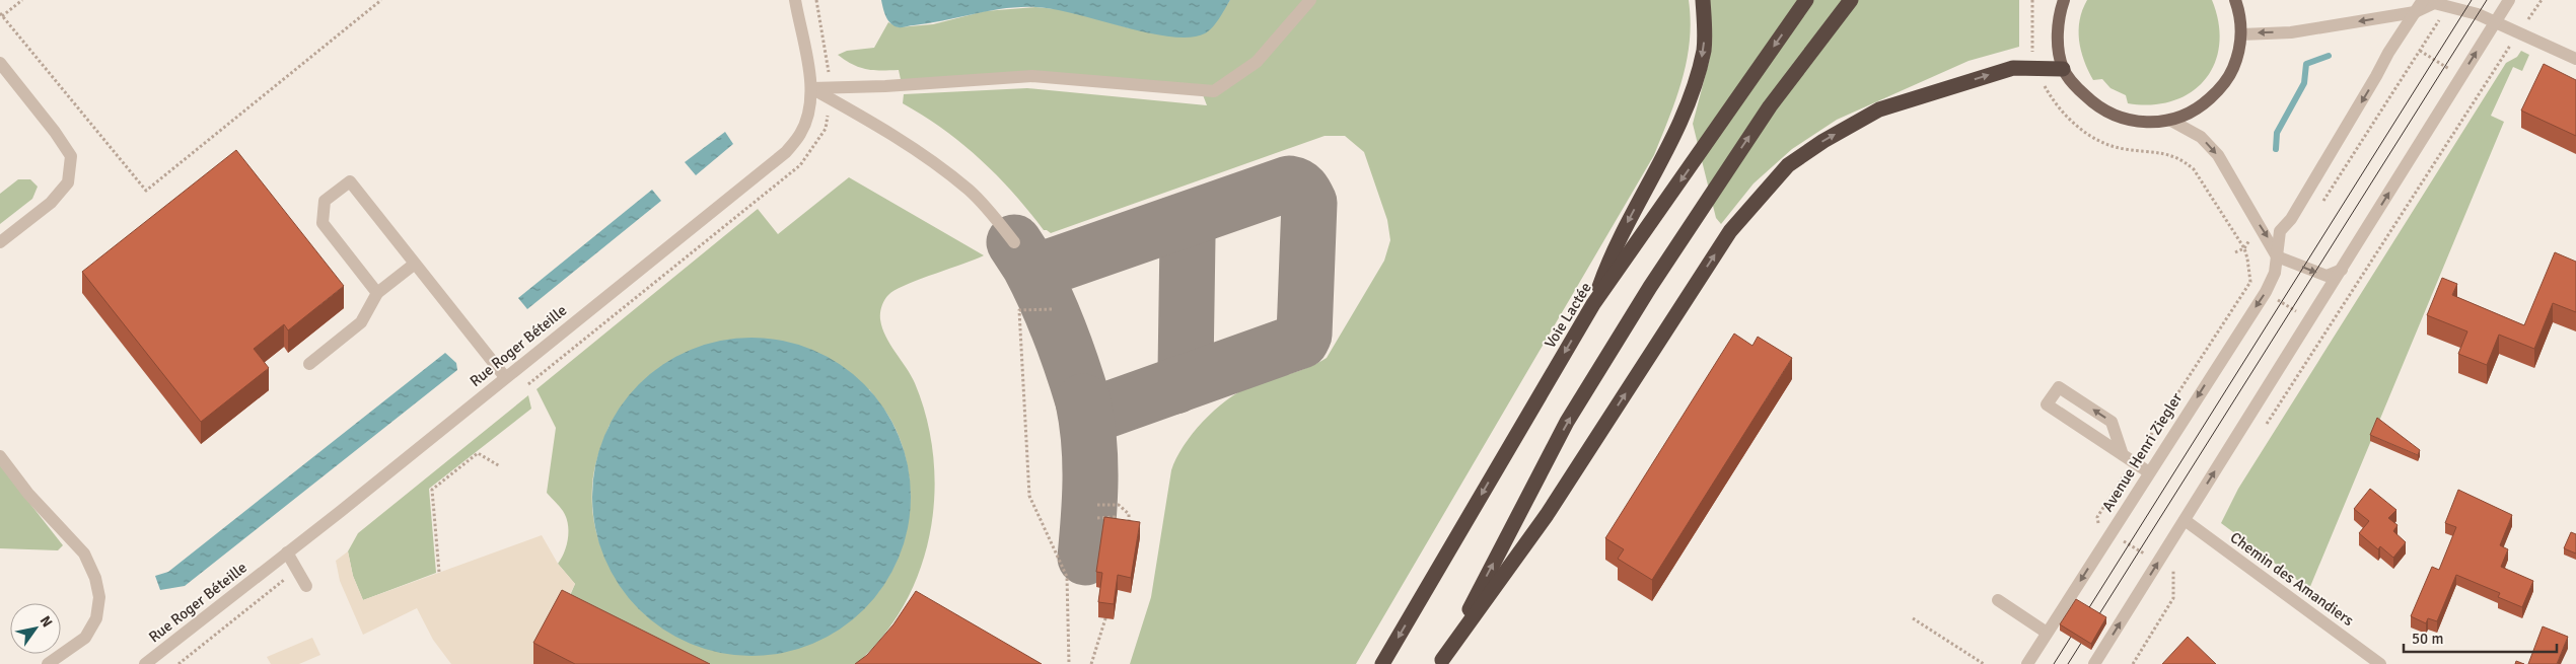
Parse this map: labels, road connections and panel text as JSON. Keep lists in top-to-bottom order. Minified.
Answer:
{"streets":{"highway":["Voie Lactée"],"street":["Rue Roger Béteille","Avenue Henri Ziegler","Chemin des Amandiers"]},"scale_bar":"50 m","north":"top right"}
